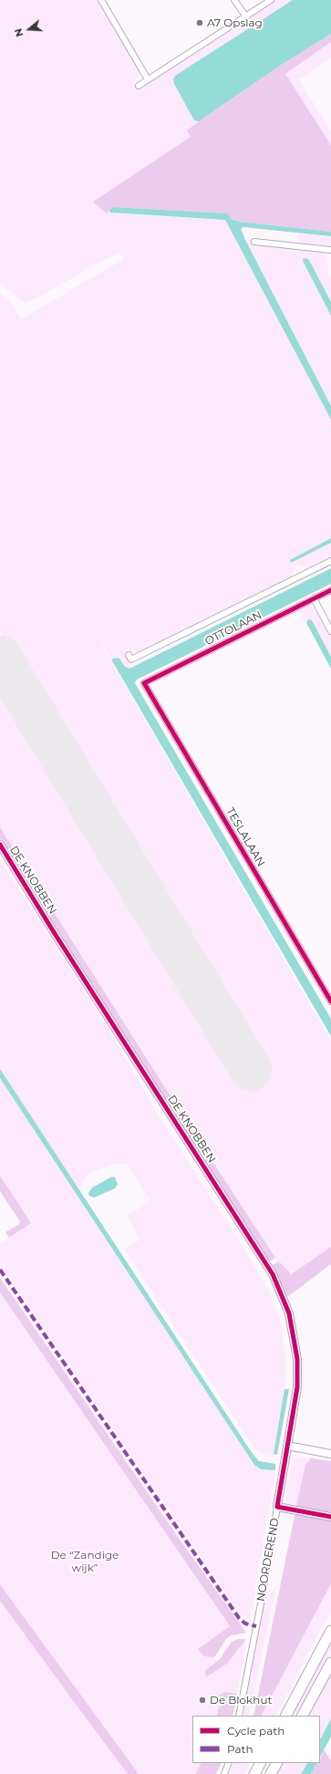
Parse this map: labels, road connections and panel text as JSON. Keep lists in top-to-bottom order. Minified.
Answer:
{"streets":{"street":["OTTOLAAN","TESLALAAN","DE KNOBBEN","NOORDEREND"]},"crossings":[["OTTOLAAN","TESLALAAN"],["DE KNOBBEN","NOORDEREND"]],"parks":["De “Zandige wijk”"],"places":["A7 Opslag","De Blokhut"],"legend":["Cycle path","Path"],"north":"left"}
